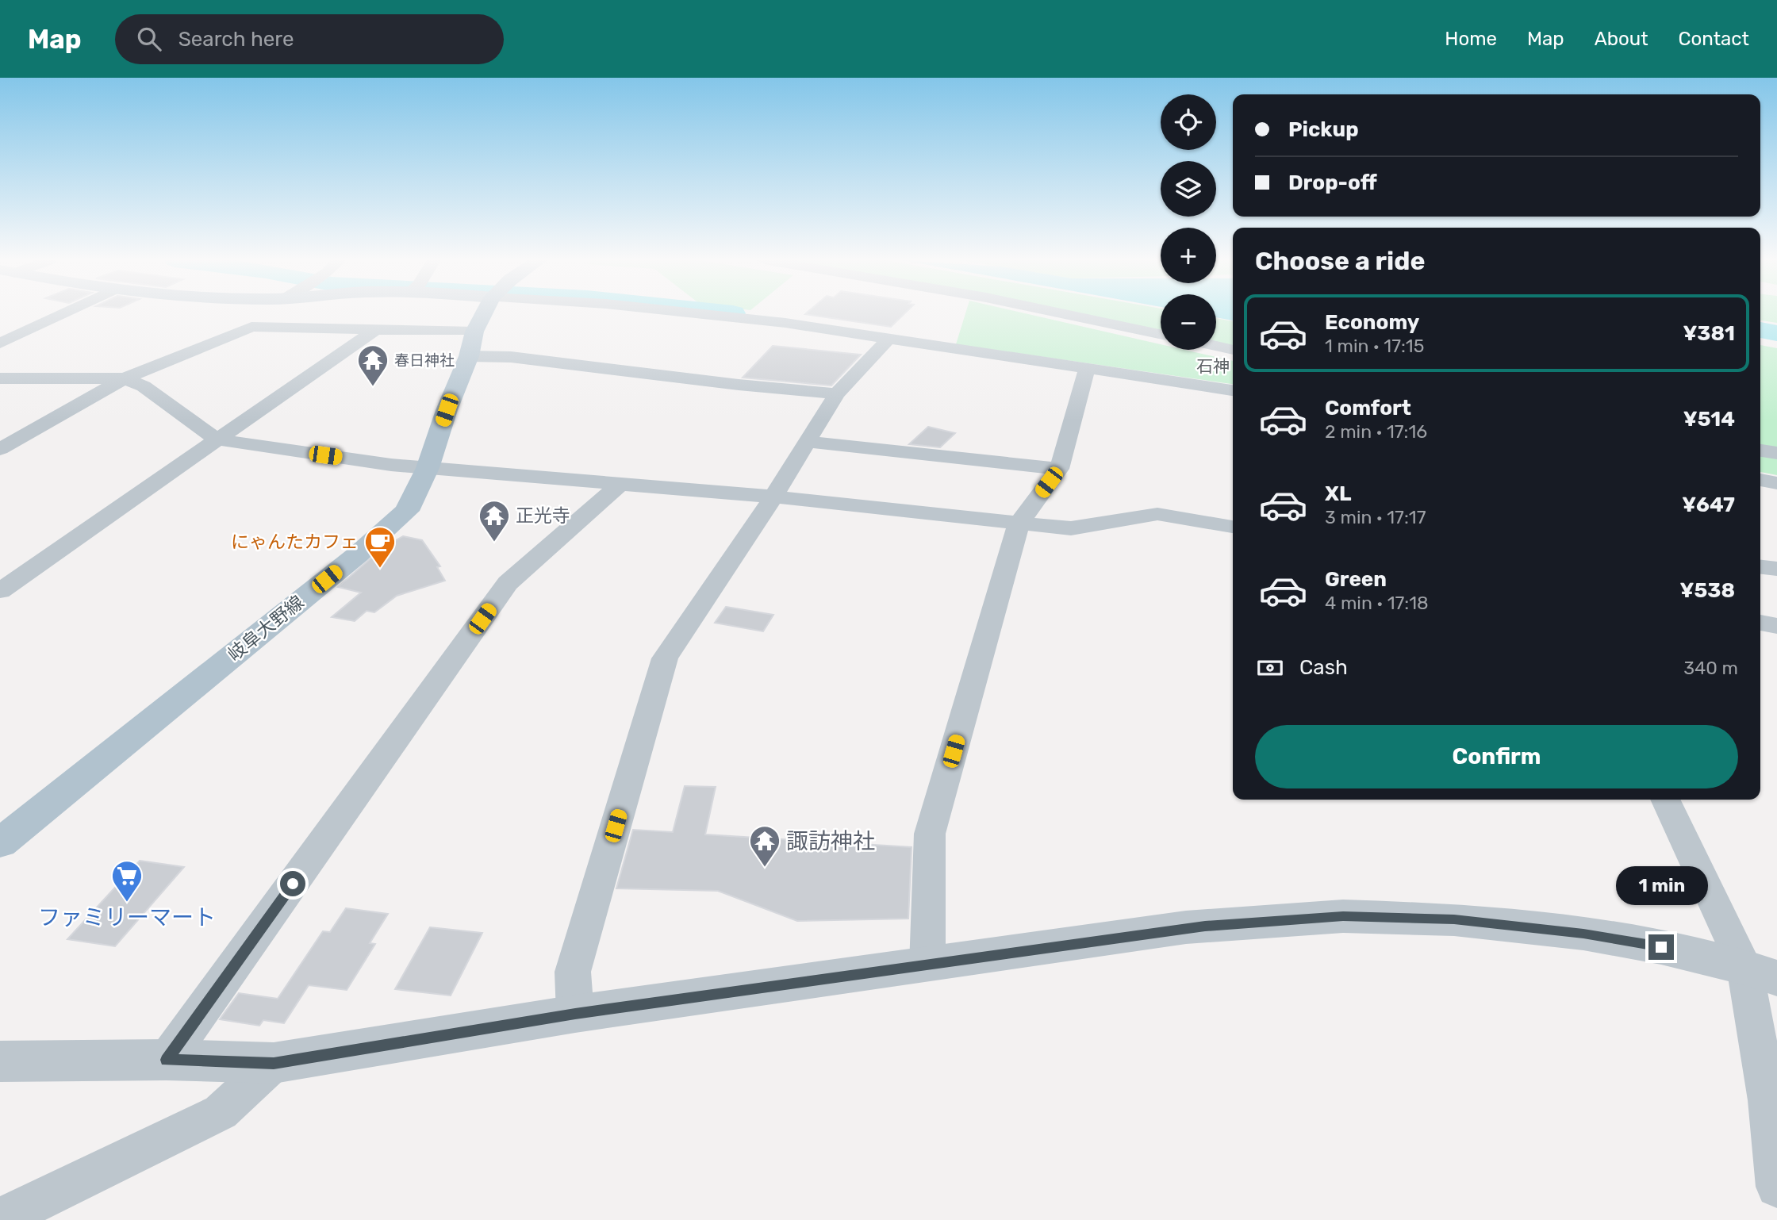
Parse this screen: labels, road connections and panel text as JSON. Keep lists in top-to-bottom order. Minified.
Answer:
{"streets":{"main road":["岐阜大野線"]},"districts":["石神"],"places":{"temple":["春日神社","正光寺","諏訪神社"],"cafe":["にゃんたカフェ"],"supermarket":["ファミリーマート"]},"page":{"header":"Map","search":"Search here","nav":["Home","Map","About","Contact"],"map_buttons":["+","−"],"banner":["Pickup","Drop-off"],"heading":"Choose a ride","list":[{"name":"Economy","note":"1 min · 17:15","value":"¥381"},{"name":"Comfort","note":"2 min · 17:16","value":"¥514"},{"name":"XL","note":"3 min · 17:17","value":"¥647"},{"name":"Green","note":"4 min · 17:18","value":"¥538"}],"pay":["Cash","340 m"],"buttons":"Confirm","bubble":"1 min"}}
